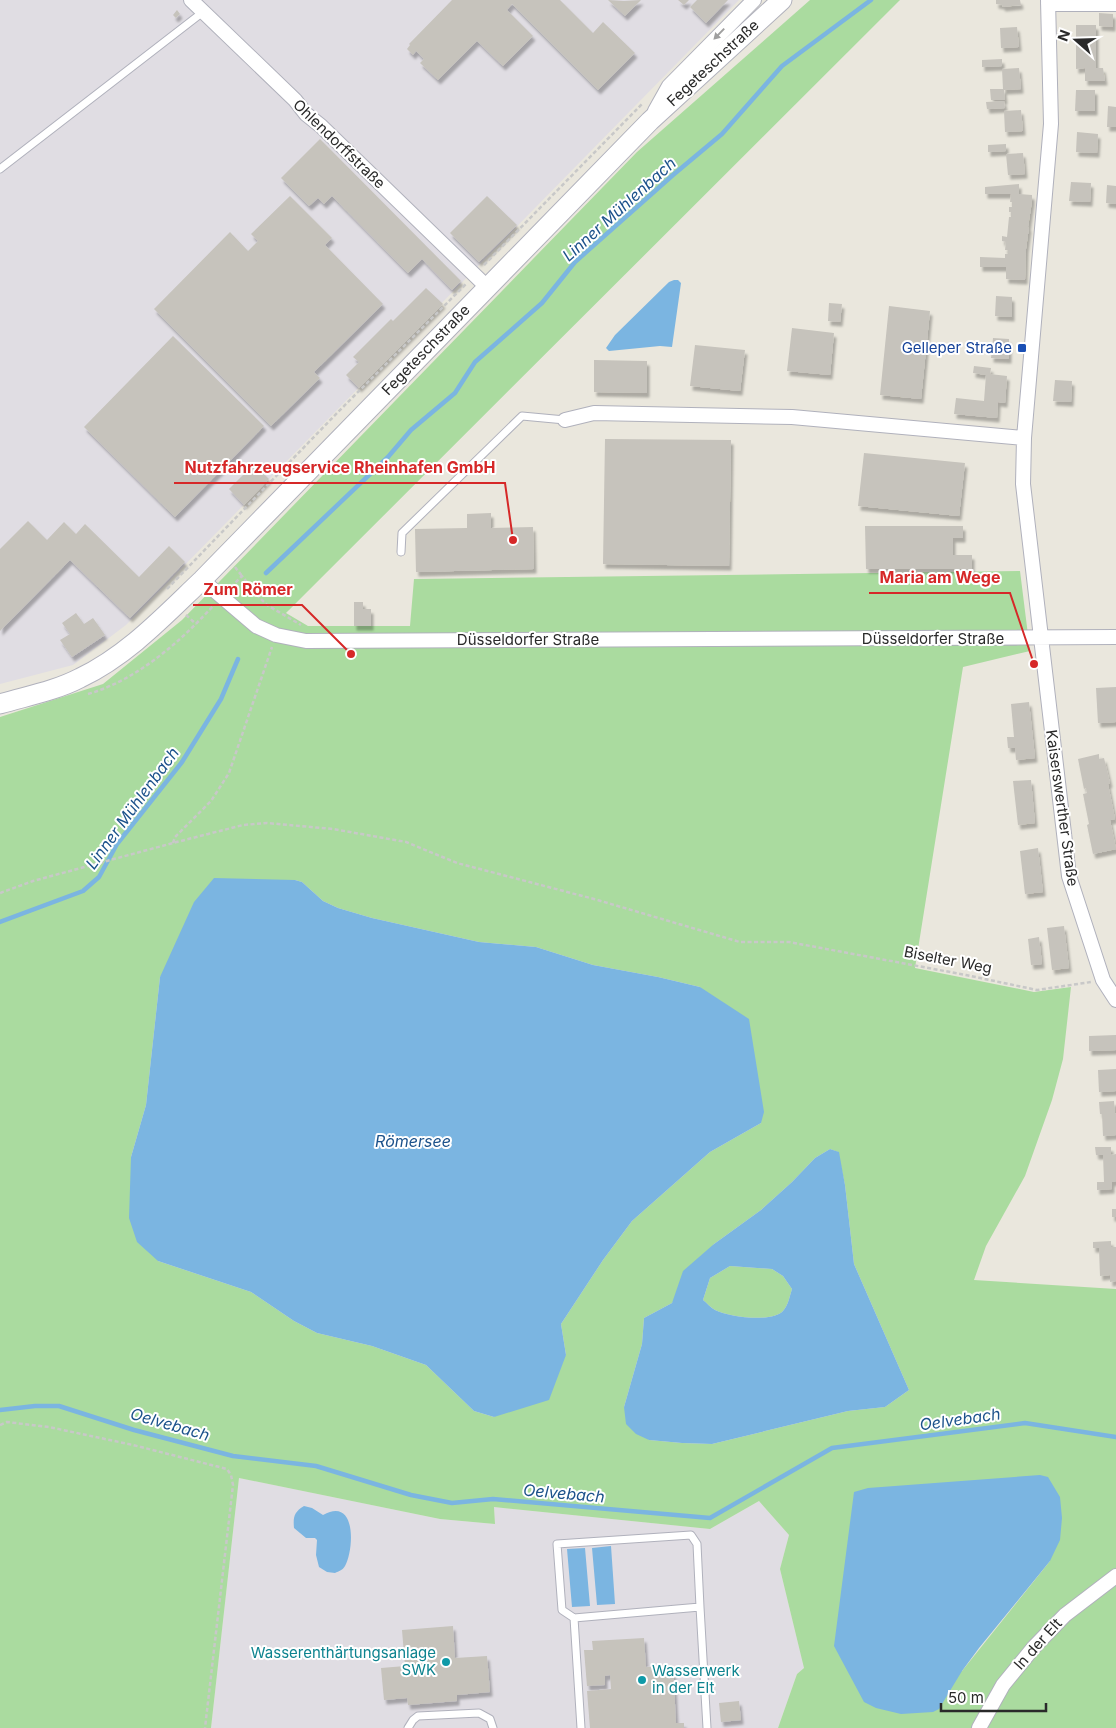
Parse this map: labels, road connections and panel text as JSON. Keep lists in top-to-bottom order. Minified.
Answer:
{"streets":{"main road":["Fegeteschstraße"],"street":["Ohlendorffstraße","Düsseldorfer Straße","Kaiserswerther Straße","In der Elt"],"path":["Biselter Weg"]},"crossings":[["Fegeteschstraße","Ohlendorffstraße"],["Fegeteschstraße","Düsseldorfer Straße"],["Düsseldorfer Straße","Kaiserswerther Straße"],["Kaiserswerther Straße","Biselter Weg"]],"water":["Linner Mühlenbach","Römersee","Oelvebach"],"places":{"transit":["Gelleper Straße"],"other":["Nutzfahrzeugservice Rheinhafen GmbH","Zum Römer","Maria am Wege","Wasserenthärtungsanlage SWK","Wasserwerk in der Elt"]},"scale_bar":"50 m","north":"left"}
